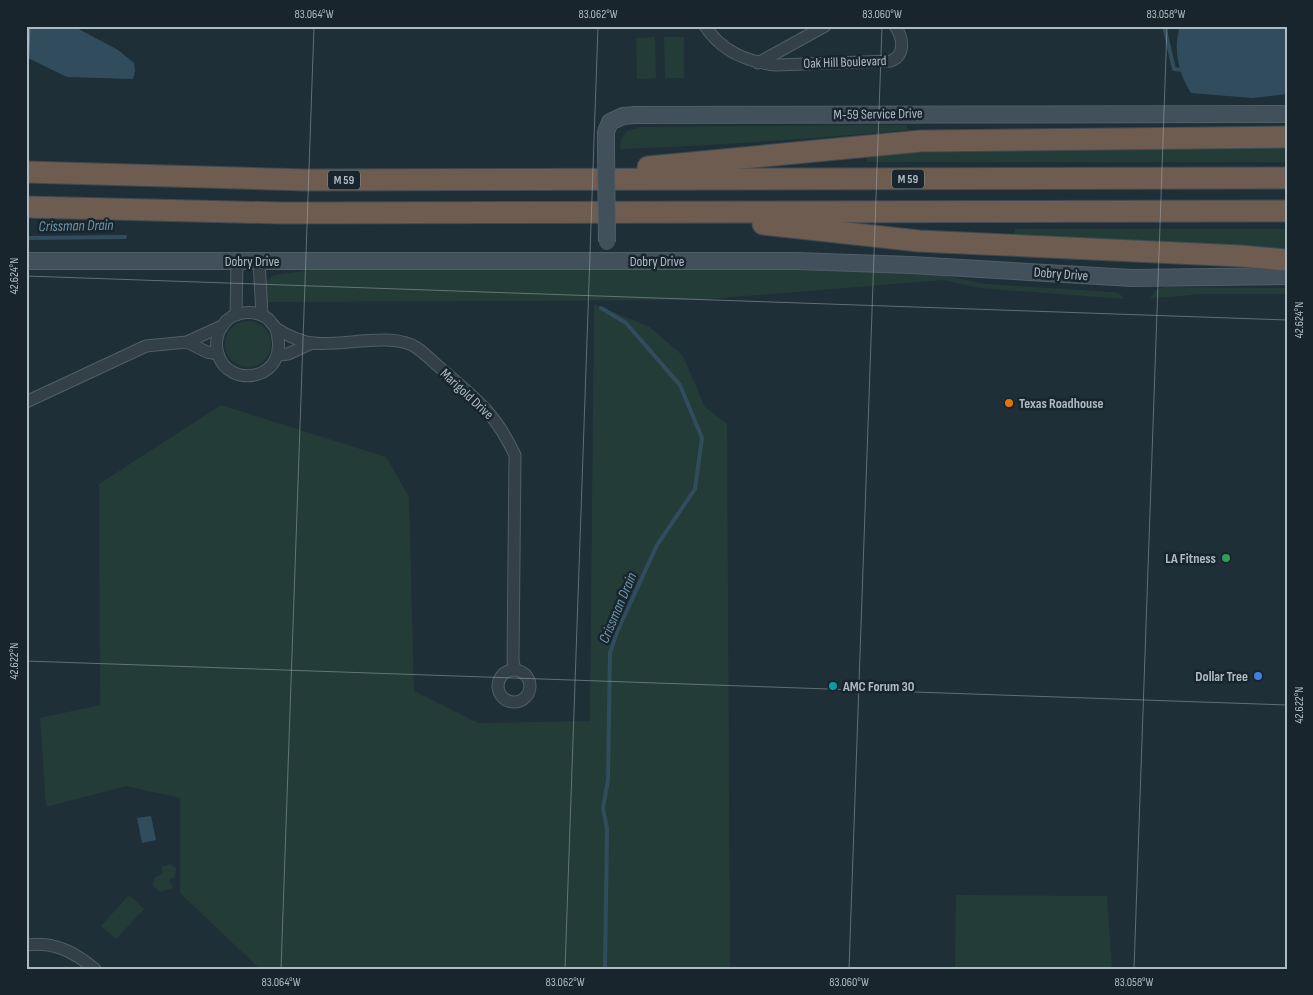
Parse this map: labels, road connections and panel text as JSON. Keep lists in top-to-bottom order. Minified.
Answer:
{"streets":{"highway":["M 59"],"street":["Oak Hill Boulevard","M-59 Service Drive","Dobry Drive","Marigold Drive"]},"crossings":[["M-59 Service Drive","Dobry Drive"]],"water":["Crissman Drain"],"places":["Texas Roadhouse","LA Fitness","Dollar Tree","AMC Forum 30"],"coordinates":["83.064°W","83.062°W","83.060°W","83.058°W","42.624°N","42.622°N"]}
